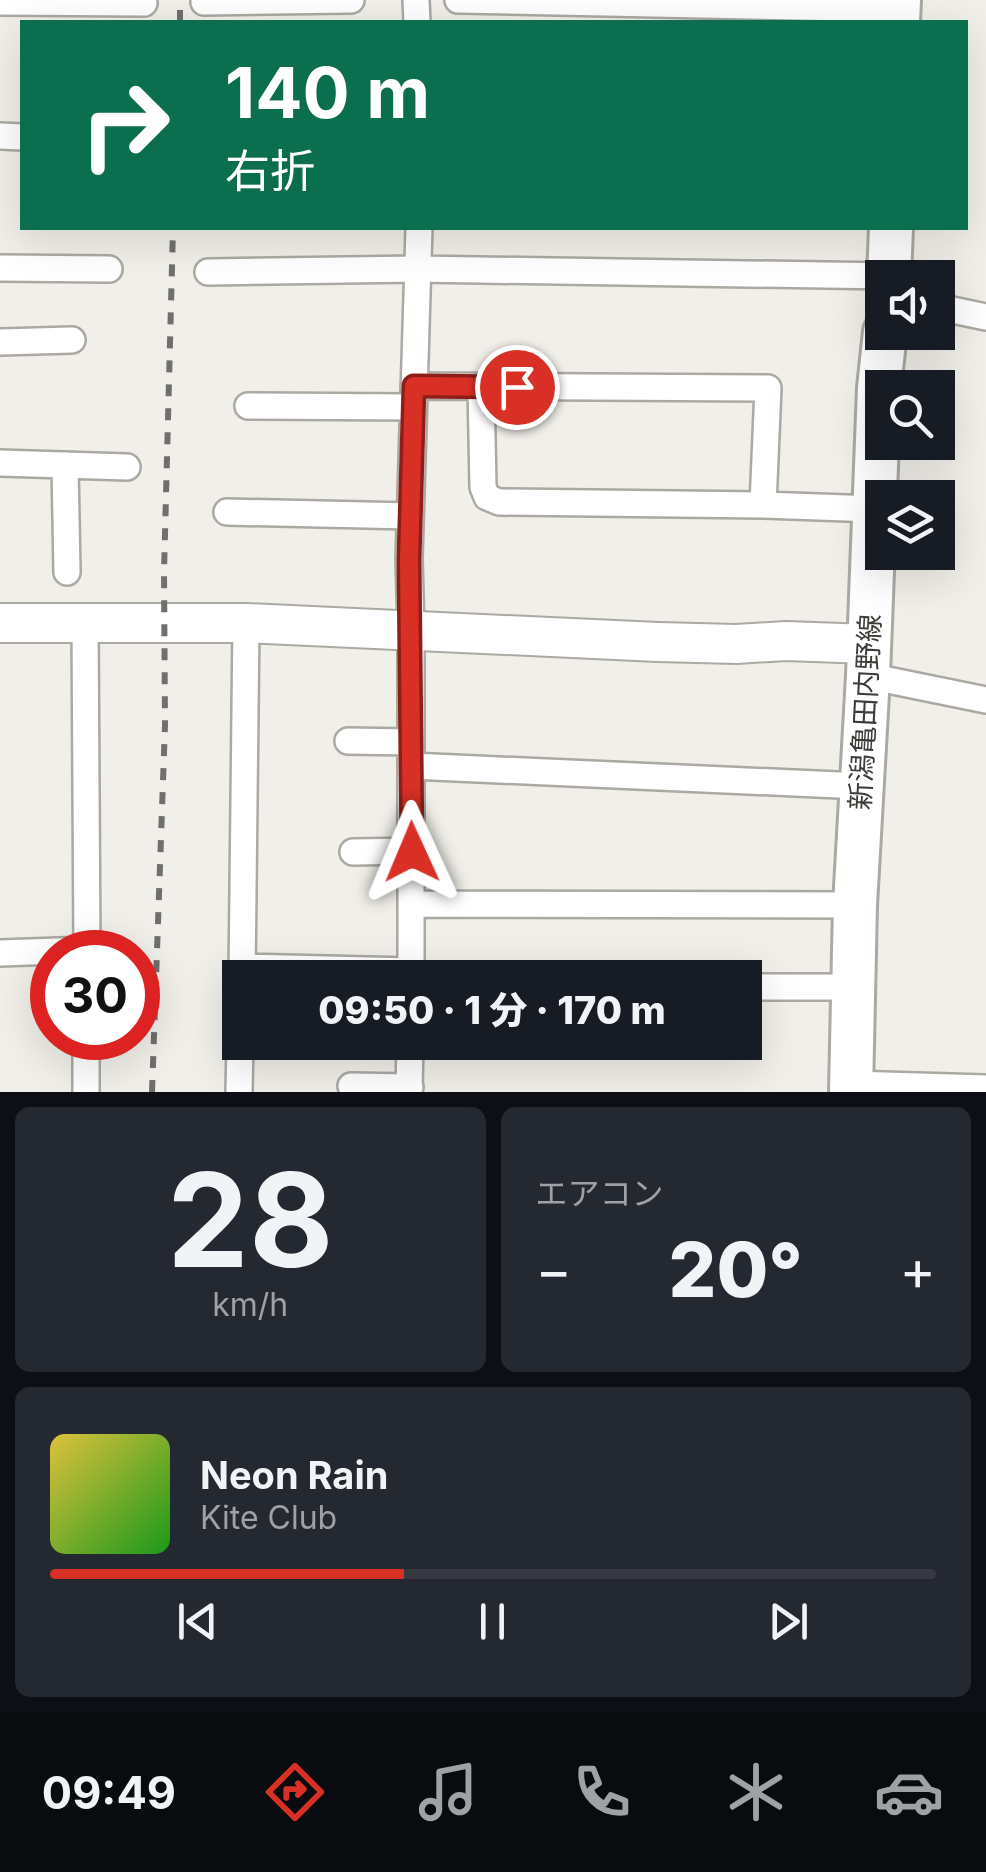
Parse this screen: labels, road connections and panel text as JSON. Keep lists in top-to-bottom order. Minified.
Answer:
{"streets":{"main road":["新潟亀田内野線"]},"page":{"turn":["140 m","右折"],"limit":"30","trip":"09:50 · 1 分 · 170 m","tile":[["28","km/h"],"エアコン"],"heat":["−","20°","+"],"song":["Neon Rain","Kite Club"],"tabs":"09:49"}}
